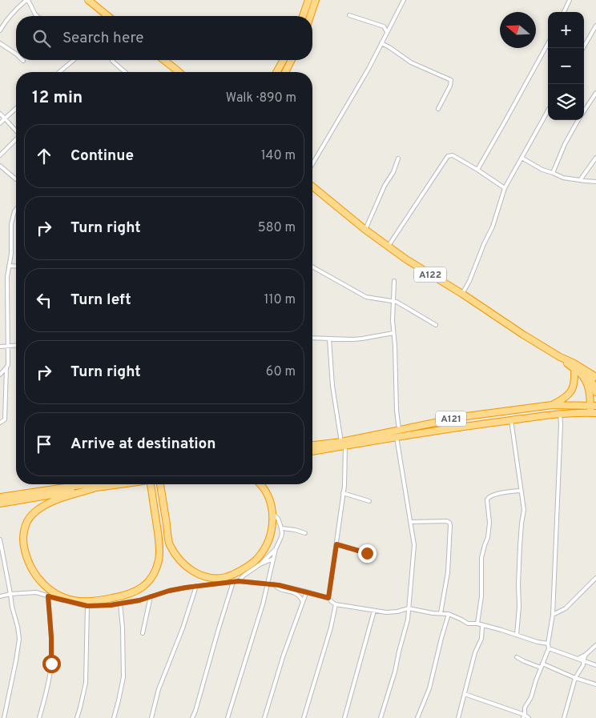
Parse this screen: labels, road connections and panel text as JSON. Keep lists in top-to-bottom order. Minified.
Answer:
{"streets":{"highway":["A122","A121"]},"crossings":[["A122","A121"]],"north":"left","page":{"map_buttons":["+","−"],"search":"Search here","heading":["12 min","Walk · 890 m"],"list":[["Continue","140 m"],["Turn right","580 m"],["Turn left","110 m"],["Turn right","60 m"],"Arrive at destination"]}}
